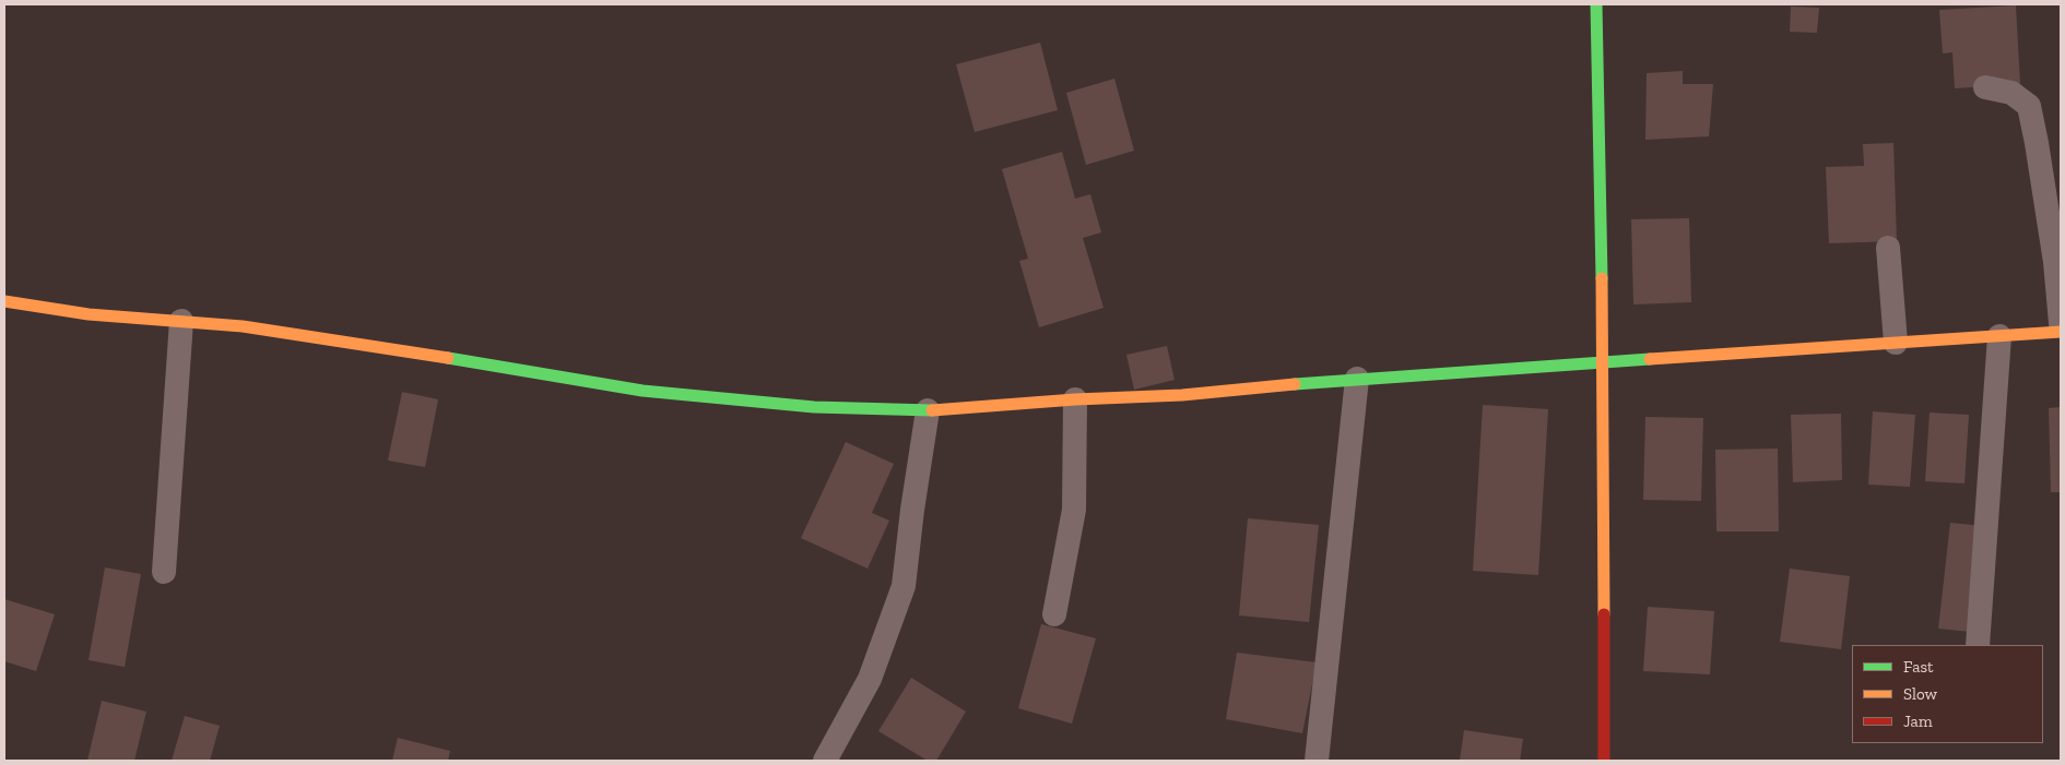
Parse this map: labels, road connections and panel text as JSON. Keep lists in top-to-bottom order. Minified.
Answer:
{"legend":["Fast","Slow","Jam"]}
